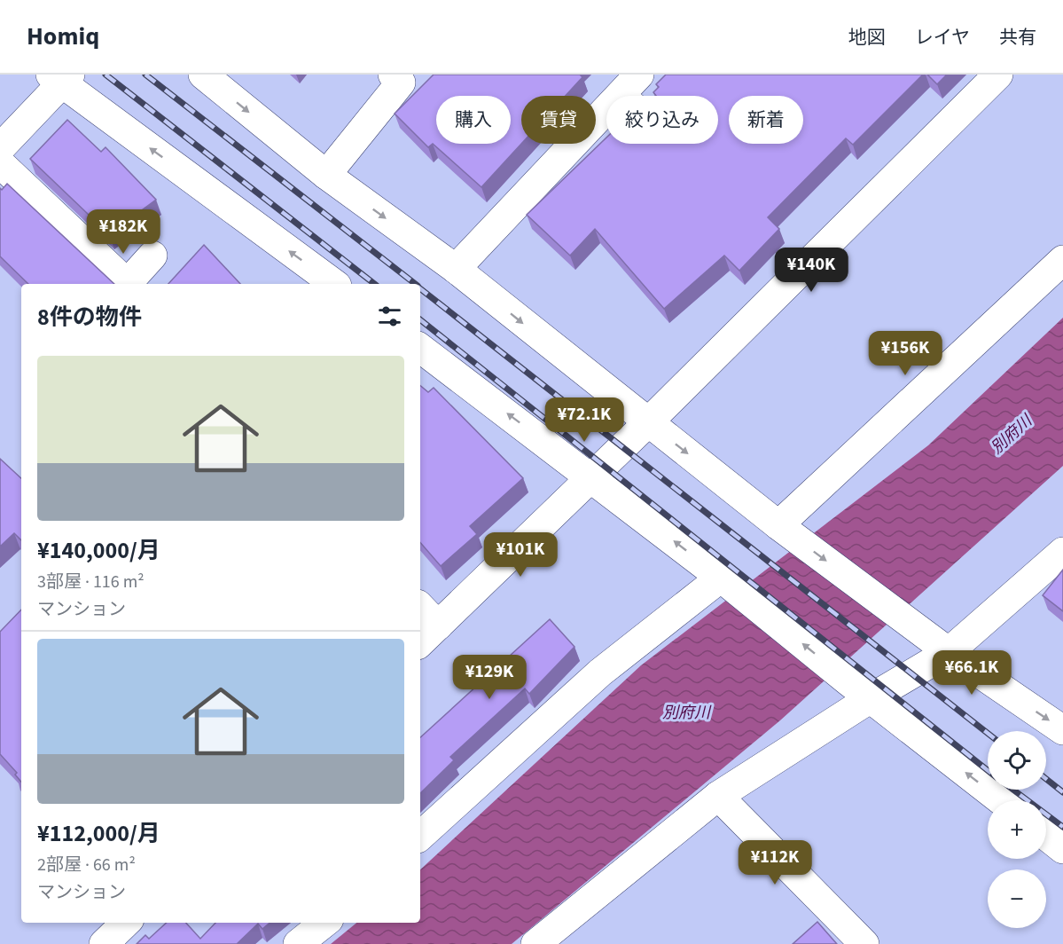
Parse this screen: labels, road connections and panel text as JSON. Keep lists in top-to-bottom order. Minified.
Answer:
{"water":["別府川"],"page":{"header":"Homiq","nav":["地図","レイヤ","共有"],"chip":["購入","賃貸","絞り込み","新着"],"price":["¥182K","¥140K","¥156K","¥72.1K","¥101K","¥66.1K","¥129K","¥112K"],"heading":"8件の物件","list":[{"name":"¥140,000/月","note":"3部屋 · 116 m² · マンション"},{"name":"¥112,000/月","note":"2部屋 · 66 m² · マンション"}],"map_buttons":["+","−"]}}
